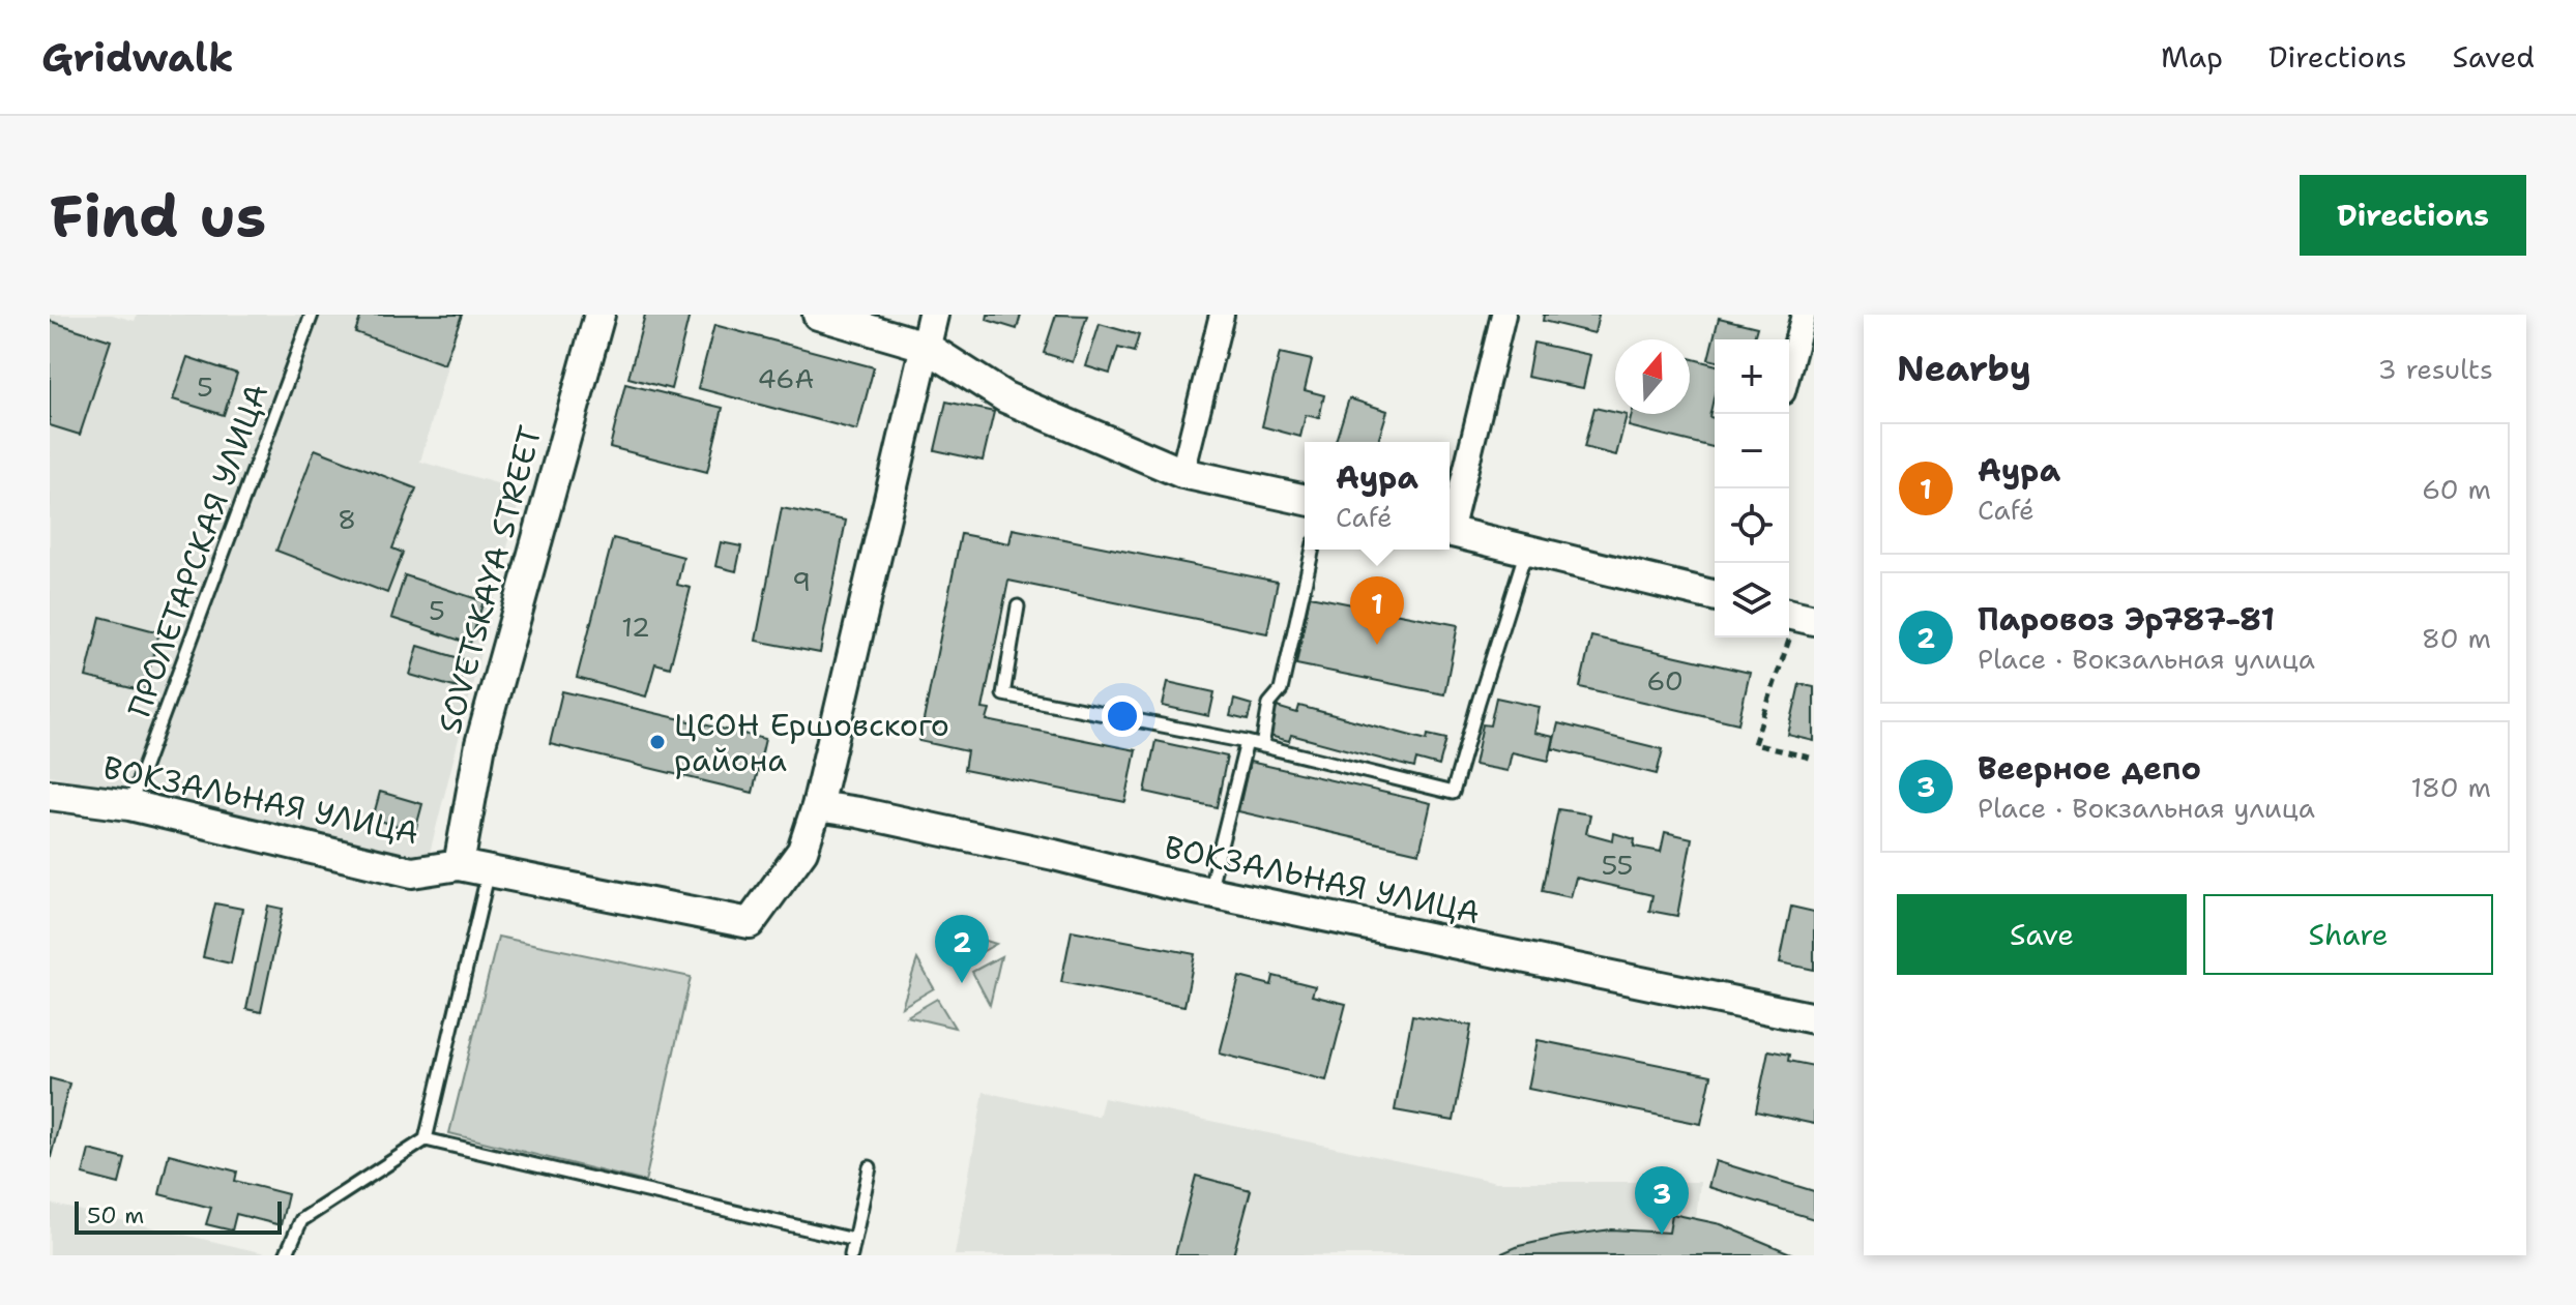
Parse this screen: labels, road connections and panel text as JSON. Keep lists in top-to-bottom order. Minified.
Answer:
{"streets":{"street":["SOVETSKAYA STREET","ВОКЗАЛЬНАЯ УЛИЦА"],"lane":["ПРОЛЕТАРСКАЯ УЛИЦА"]},"crossings":[["ПРОЛЕТАРСКАЯ УЛИЦА","ВОКЗАЛЬНАЯ УЛИЦА"],["SOVETSKAYA STREET","ВОКЗАЛЬНАЯ УЛИЦА"]],"places":["ЦСОН Ершовского района"],"house_numbers":["46А","5","8","9","5","12","60","55"],"scale_bar":"50 m","north":"top","page":{"header":"Gridwalk","nav":["Map","Directions","Saved"],"buttons":["Directions",["Save","Share"]],"title":"Find us","heading":["Nearby","3 results"],"map_buttons":["+","−"],"list":[{"mark":"1","name":"Аура","note":"Café","value":"60 m"},{"mark":"2","name":"Паровоз Эр787-81","note":"Place · Вокзальная улица","value":"80 m"},{"mark":"3","name":"Веерное депо","note":"Place · Вокзальная улица","value":"180 m"}],"popup":["Аура","Café"],"pins":["1","2","3"],"scale":"50 m"}}
